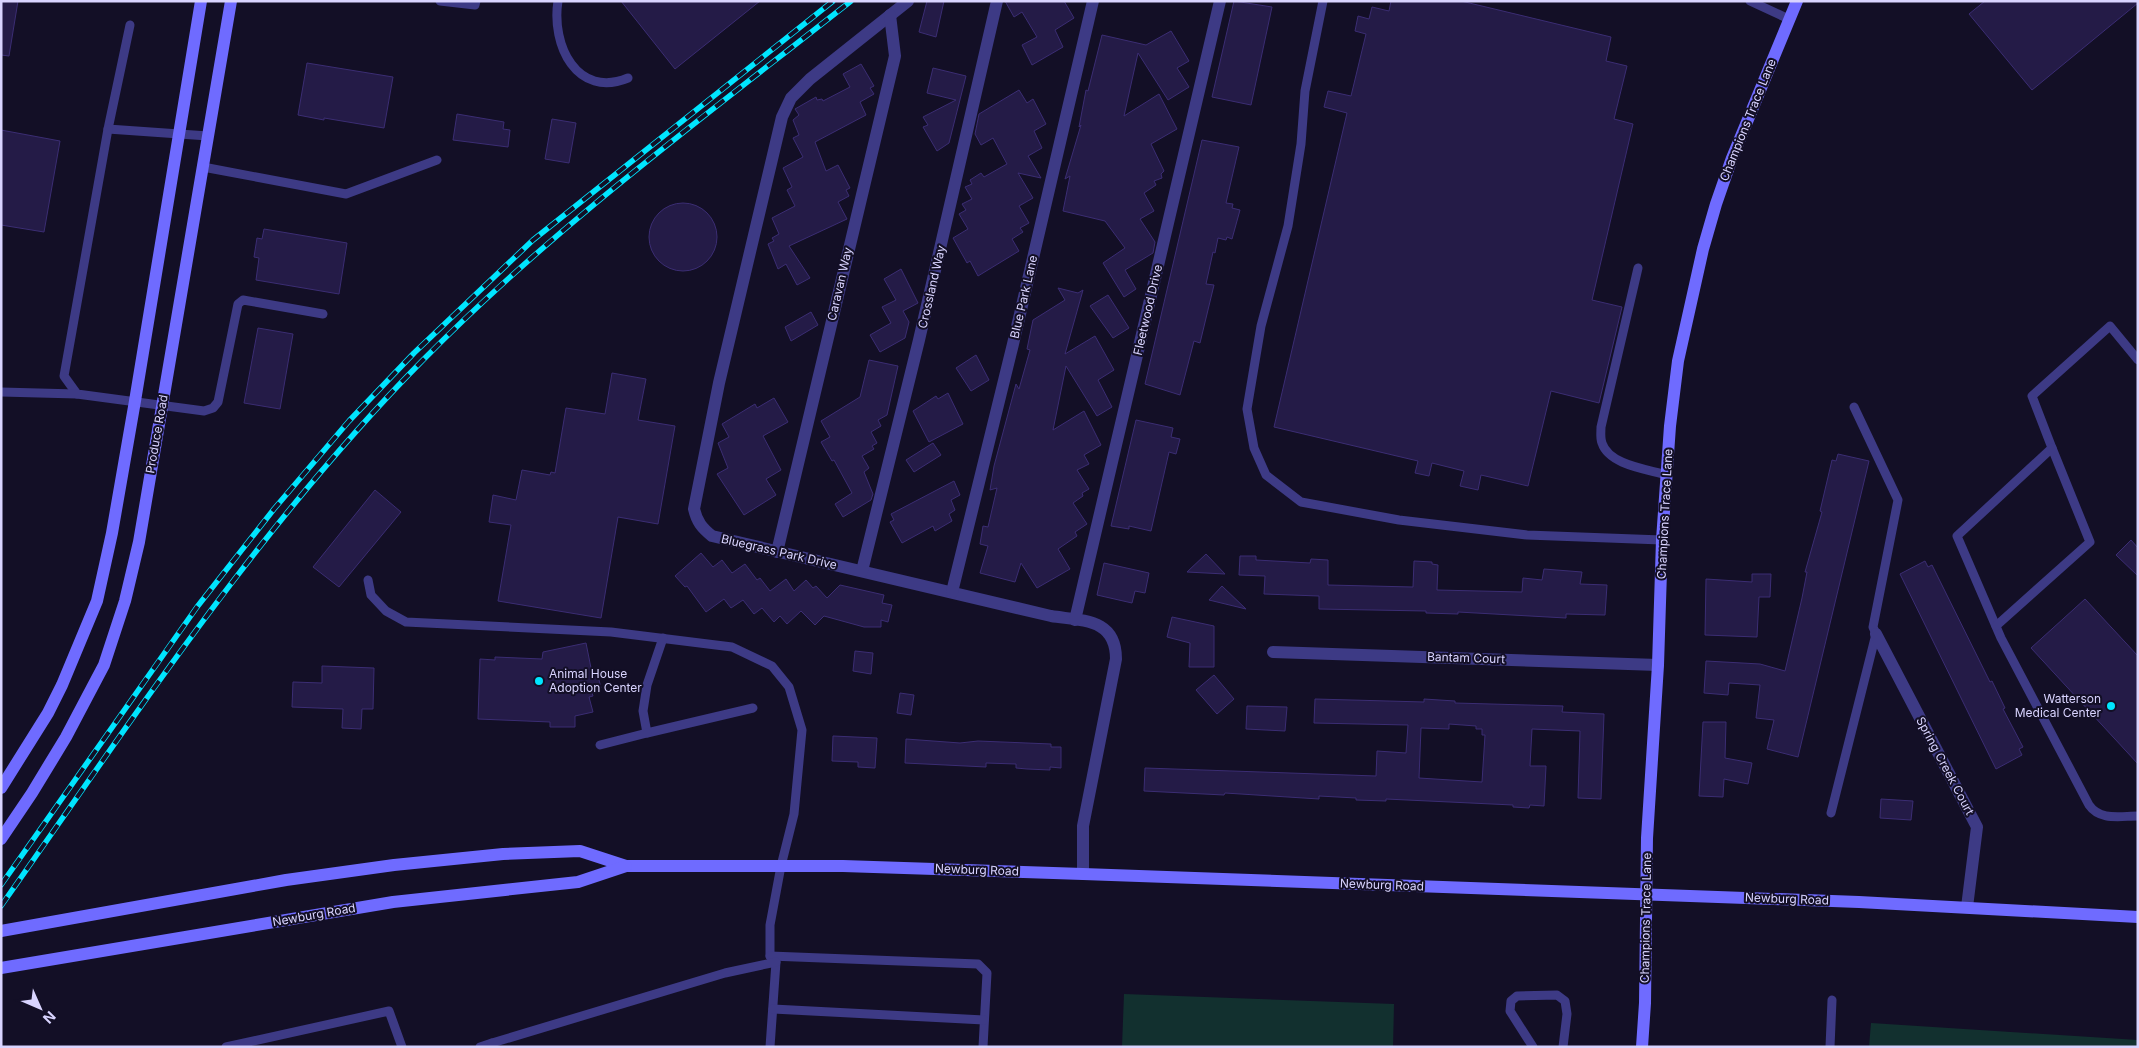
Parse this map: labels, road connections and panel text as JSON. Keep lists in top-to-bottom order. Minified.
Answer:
{"streets":{"main road":["Champions Trace Lane","Produce Road","Newburg Road"],"street":["Caravan Way","Crossland Way","Blue Park Lane","Fleetwood Drive","Bluegrass Park Drive","Bantam Court","Spring Creek Court"]},"crossings":[["Champions Trace Lane","Bantam Court"],["Champions Trace Lane","Newburg Road"],["Caravan Way","Bluegrass Park Drive"],["Crossland Way","Bluegrass Park Drive"],["Blue Park Lane","Bluegrass Park Drive"],["Fleetwood Drive","Bluegrass Park Drive"],["Bluegrass Park Drive","Newburg Road"],["Spring Creek Court","Newburg Road"]],"places":["Animal House Adoption Center","Watterson Medical Center"],"north":"bottom right"}
